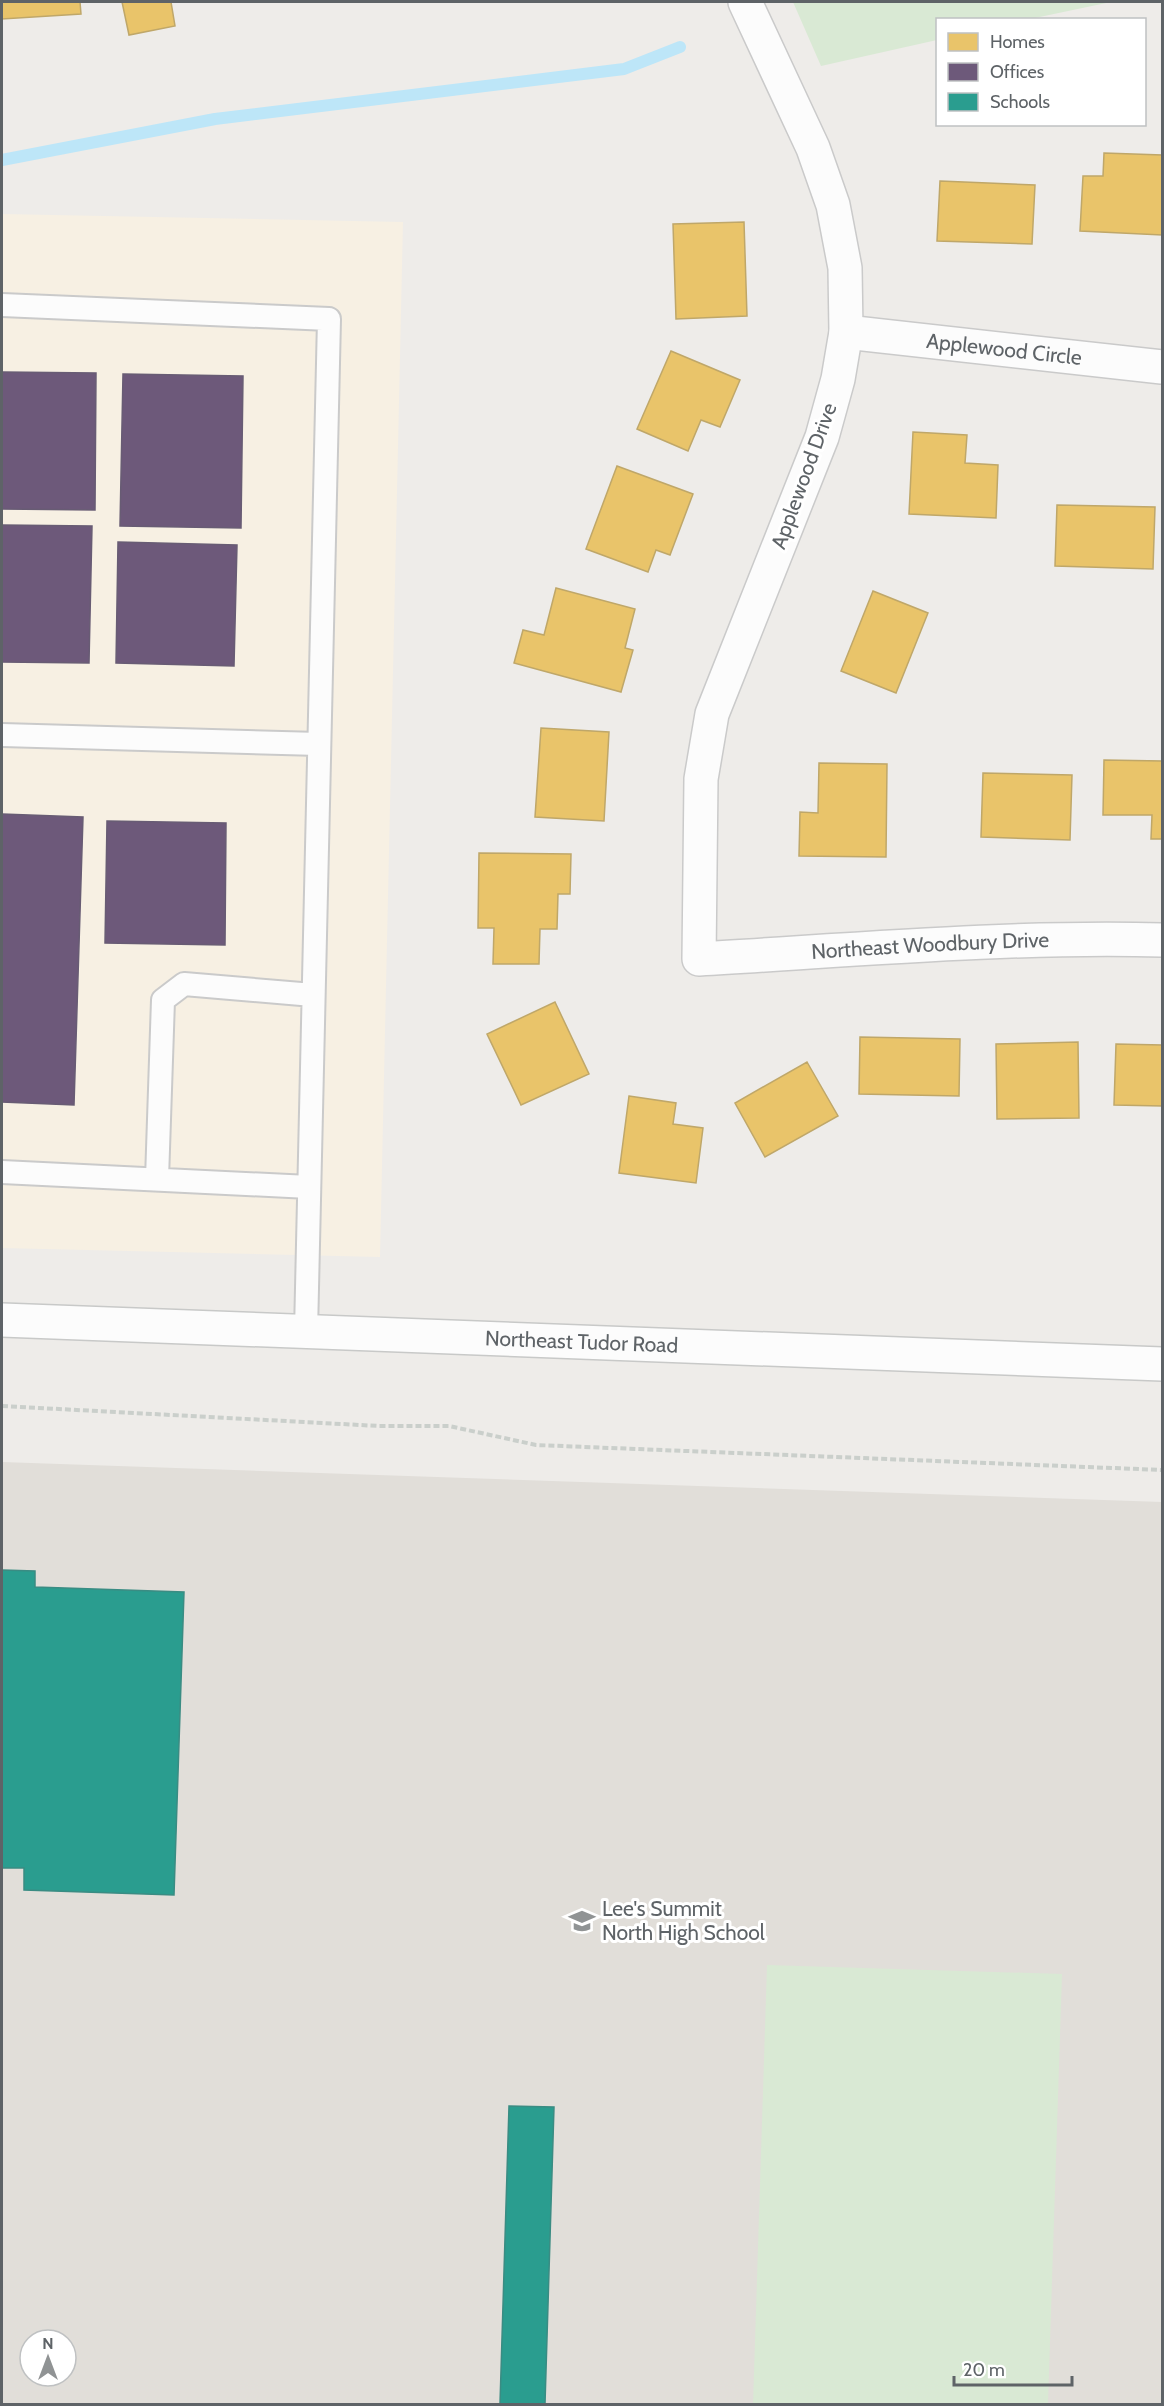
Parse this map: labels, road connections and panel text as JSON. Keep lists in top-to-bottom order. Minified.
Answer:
{"streets":{"street":["Applewood Circle","Applewood Drive","Northeast Woodbury Drive","Northeast Tudor Road"]},"crossings":[["Applewood Circle","Applewood Drive"],["Applewood Drive","Northeast Woodbury Drive"]],"places":{"school or university":["Lee's Summit North High School"]},"legend":["Homes","Offices","Schools"],"scale_bar":"20 m","north":"top"}
